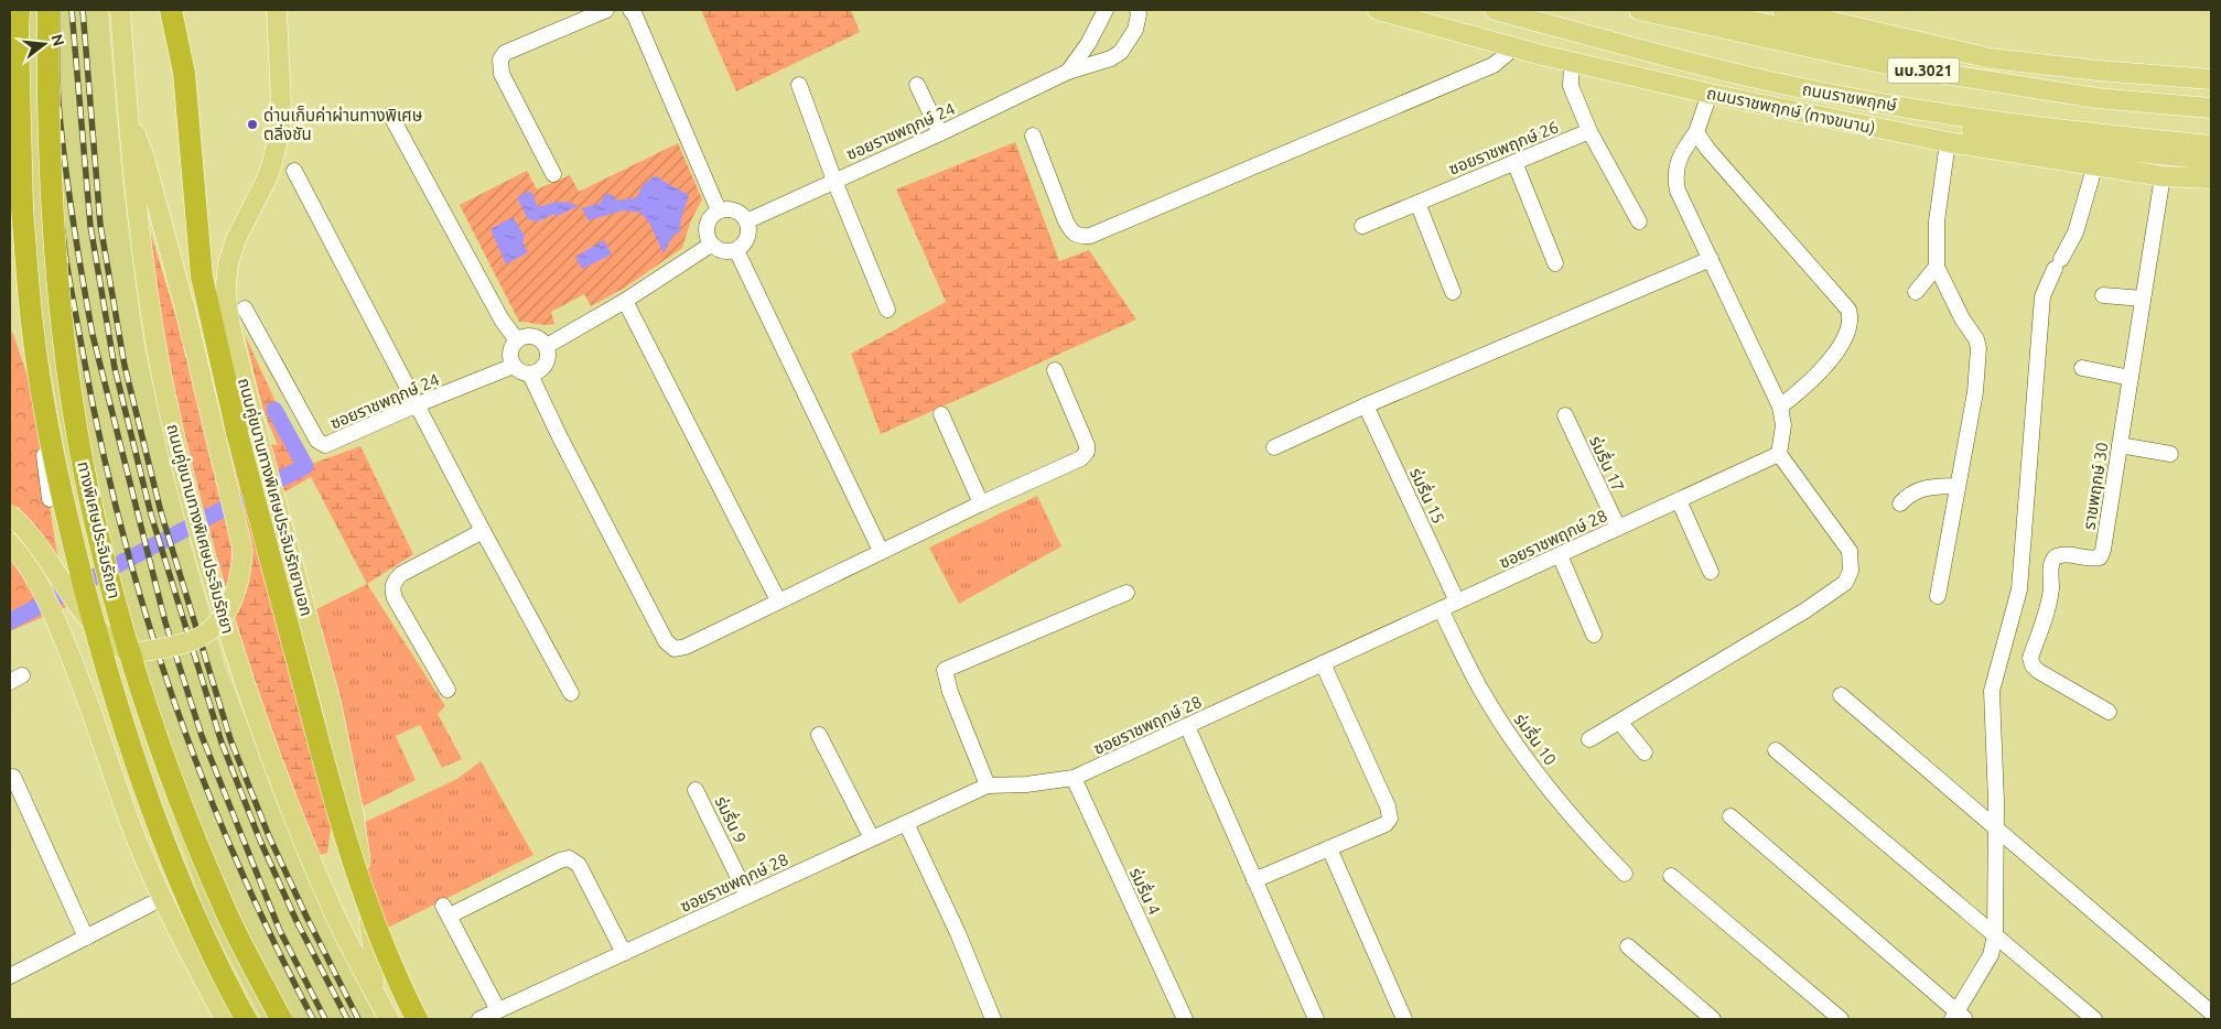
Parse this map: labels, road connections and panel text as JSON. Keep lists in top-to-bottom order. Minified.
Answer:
{"streets":{"highway":["ทางพิเศษประจิมรัถยา"],"main road":["นบ.3021","ถนนราชพฤกษ์","ถนนราชพฤกษ์ (ทางขนาน)","ถนนคู่ขนานทางพิเศษประจิมรัถยานอก","ถนนคู่ขนานทางพิเศษประจิมรัถยา"],"street":["ซอยราชพฤกษ์ 24","ซอยราชพฤกษ์ 26","ร่มรื่น 17","ราชพฤกษ์ 30","ร่มรื่น 15","ซอยราชพฤกษ์ 28","ร่มรื่น 10","ร่มรื่น 9","ร่มรื่น 4"]},"crossings":[["ถนนราชพฤกษ์ (ทางขนาน)","ราชพฤกษ์ 30"],["ร่มรื่น 17","ซอยราชพฤกษ์ 28"],["ร่มรื่น 15","ซอยราชพฤกษ์ 28"],["ถนนคู่ขนานทางพิเศษประจิมรัถยานอก","ถนนคู่ขนานทางพิเศษประจิมรัถยา"],["ซอยราชพฤกษ์ 28","ร่มรื่น 10"],["ซอยราชพฤกษ์ 28","ร่มรื่น 9"],["ซอยราชพฤกษ์ 28","ร่มรื่น 4"]],"places":["ด่านเก็บค่าผ่านทางพิเศษ ตลิ่งชัน"],"north":"right"}
